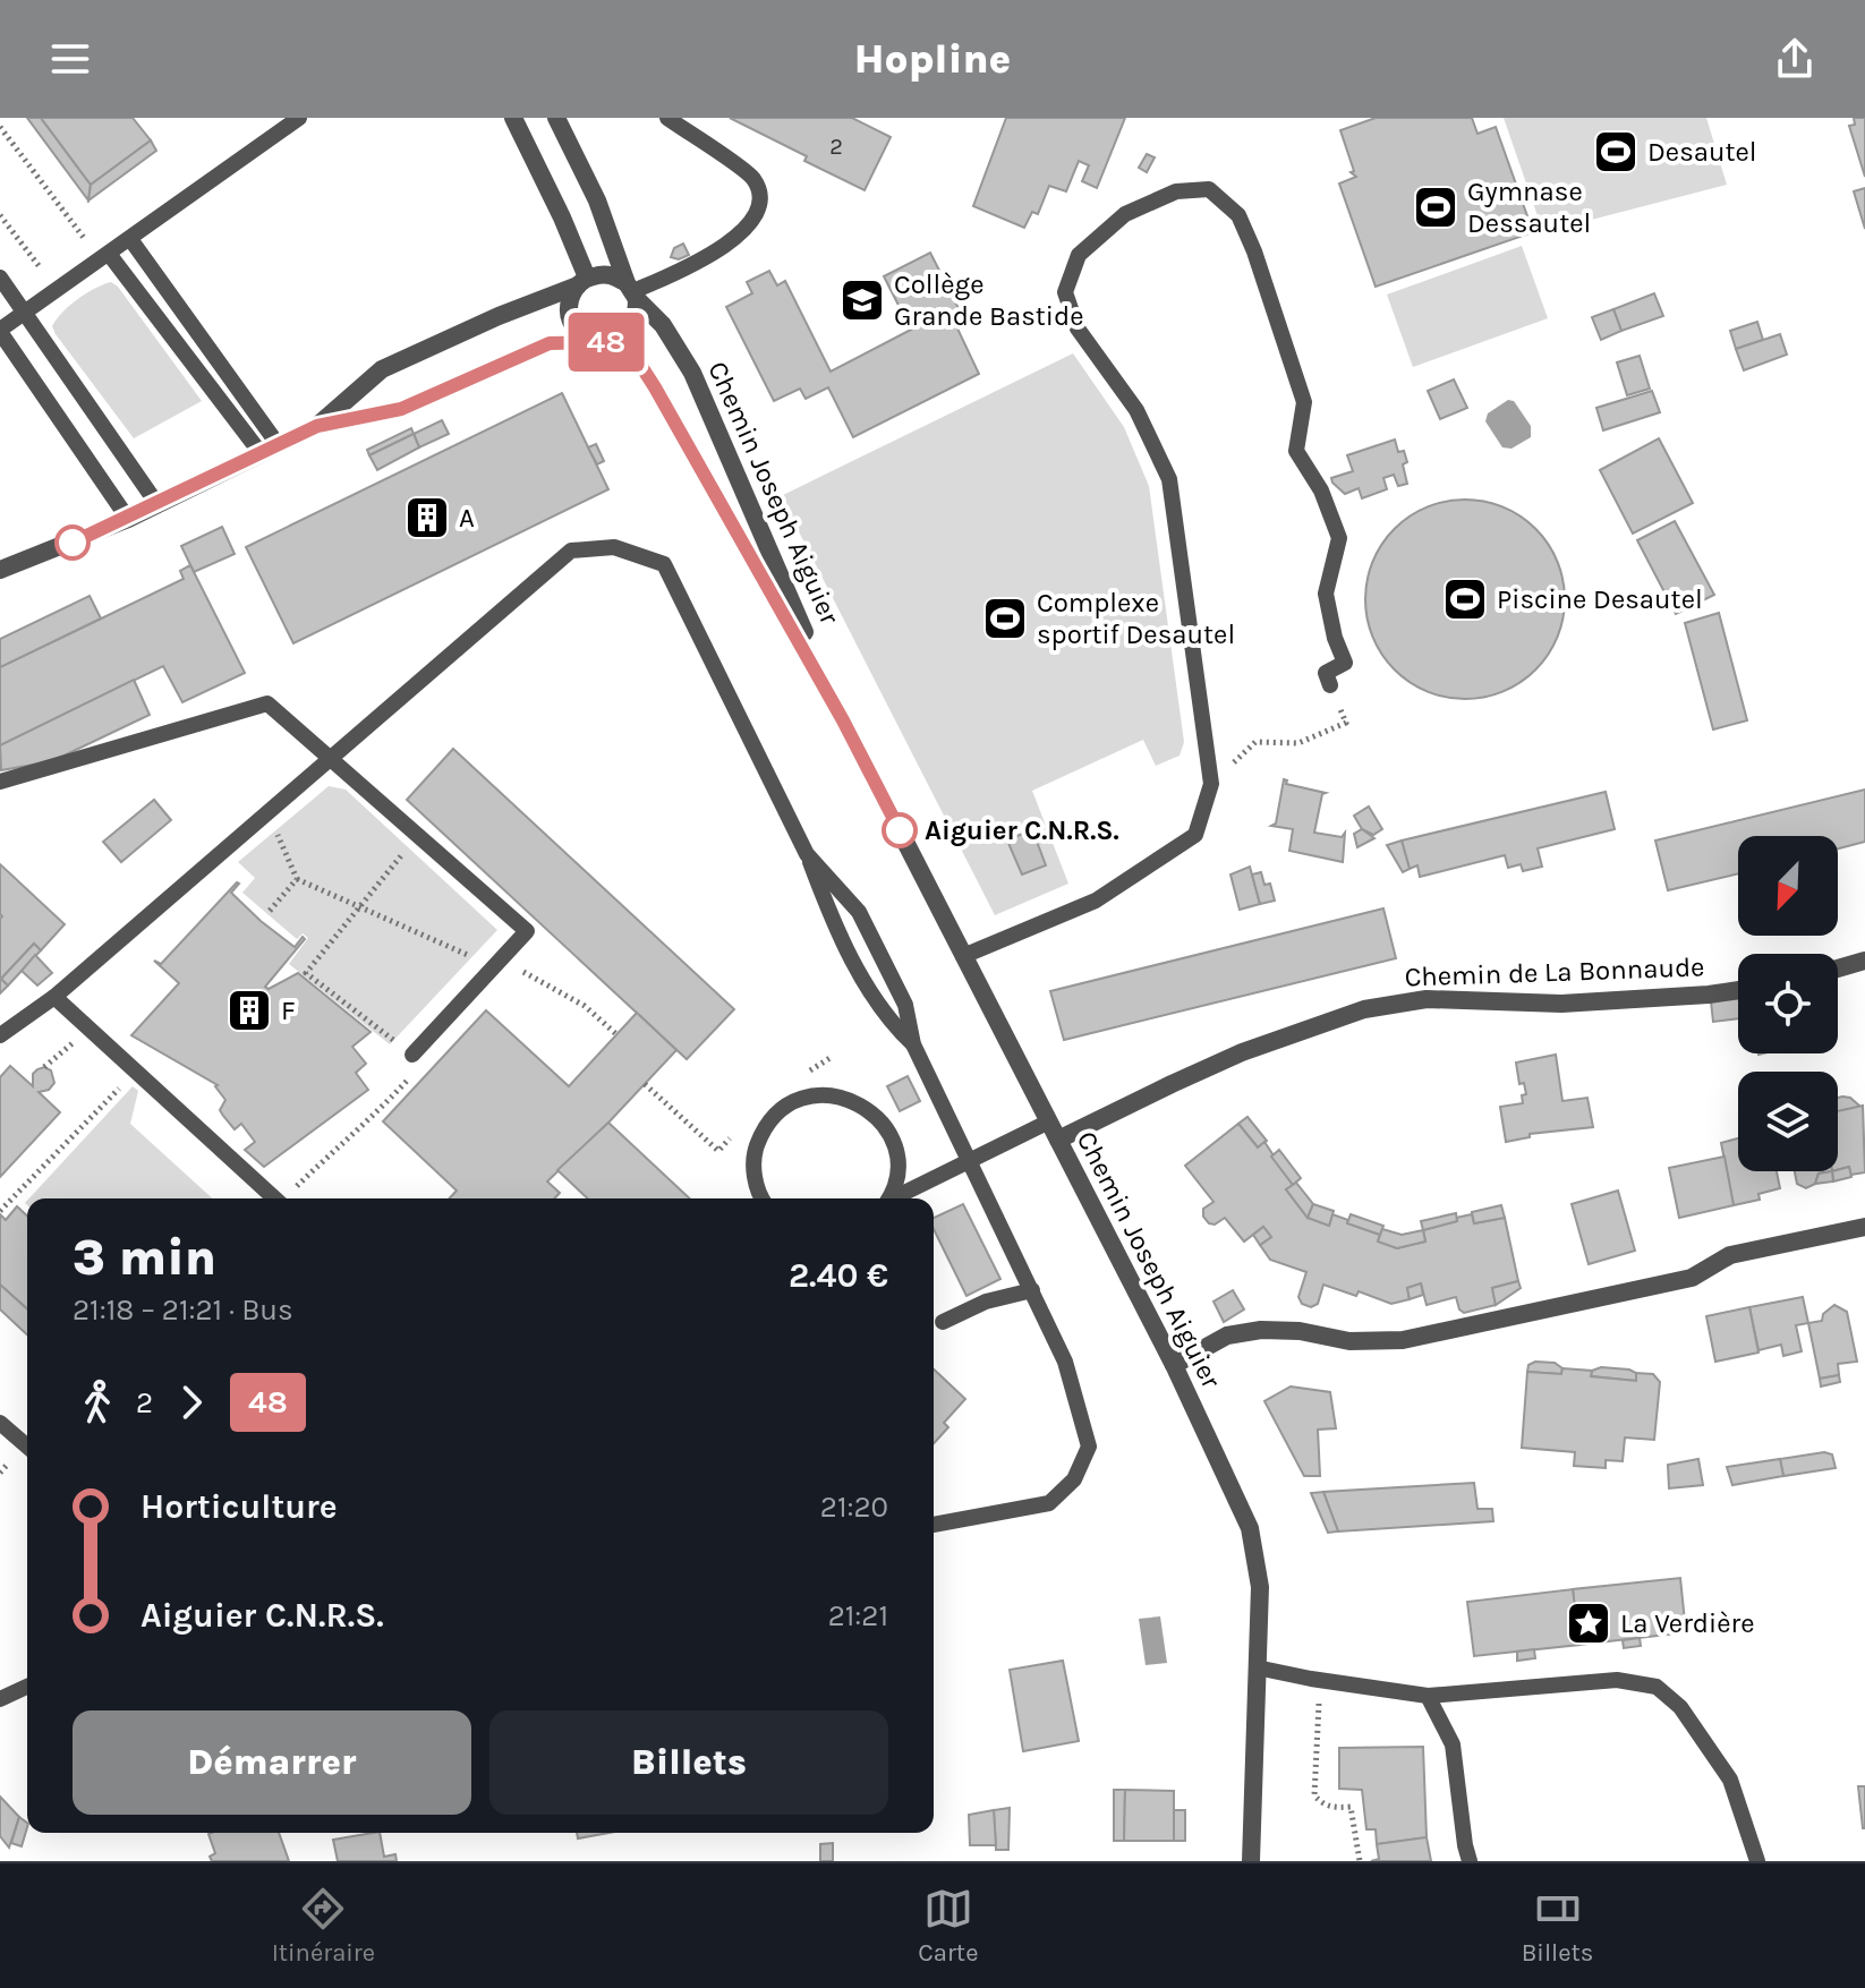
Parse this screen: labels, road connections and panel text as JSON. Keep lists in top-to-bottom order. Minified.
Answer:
{"streets":{"street":["Chemin Joseph Aiguier","Chemin de La Bonnaude"]},"crossings":[["Chemin Joseph Aiguier","Chemin de La Bonnaude"]],"places":{"sports":["Desautel","Gymnase Dessautel","Piscine Desautel","Complexe sportif Desautel"],"school or university":["Collège Grande Bastide"],"building":["A","F"],"other":["Aiguier C.N.R.S."],"place":["La Verdière"]},"lines":["bus line 48"],"house_numbers":["2"],"north":"bottom left","page":{"header":"Hopline","on_map":"48","heading":["3 min","21:18 – 21:21 · Bus","2.40 €"],"legs":["2","48"],"list":[{"name":"Horticulture","value":"21:20"},{"name":"Aiguier C.N.R.S.","value":"21:21"}],"buttons":["Démarrer","Billets"],"tabs":["Itinéraire","Carte","Billets"]}}
